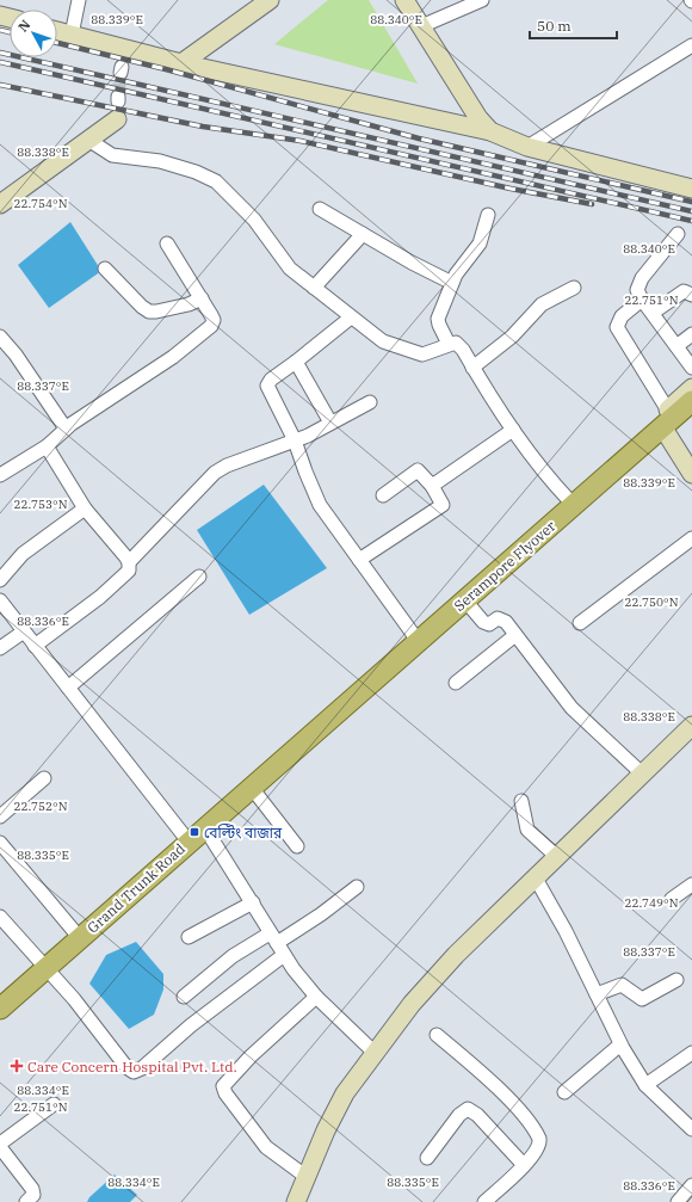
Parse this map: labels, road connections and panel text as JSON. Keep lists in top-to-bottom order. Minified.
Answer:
{"streets":{"main road":["Serampore Flyover","Grand Trunk Road"]},"crossings":[["Serampore Flyover","Grand Trunk Road"]],"places":{"transit":["বেল্টিং বাজার"],"health":["Care Concern Hospital Pvt. Ltd."]},"scale_bar":"50 m","north":"top left","coordinates":["88.339°E","88.340°E","88.338°E","22.754°N","22.751°N","88.337°E","22.753°N","22.750°N","88.336°E","22.752°N","88.335°E","22.749°N","88.334°E"]}
